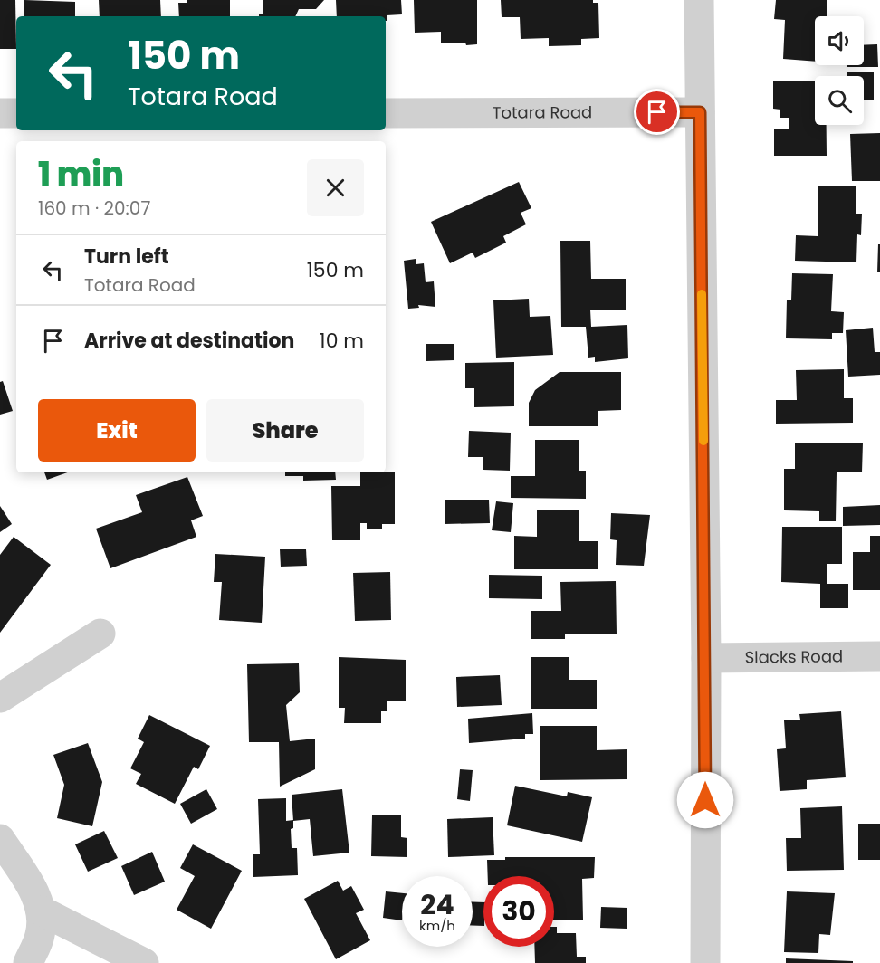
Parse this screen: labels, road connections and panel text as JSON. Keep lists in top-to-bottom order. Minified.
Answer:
{"streets":{"street":["Totara Road","Slacks Road"]},"page":{"turn":["150 m","Totara Road"],"heading":["1 min","160 m · 20:07"],"list":[{"name":"Turn left","note":"Totara Road","value":"150 m"},{"name":"Arrive at destination","value":"10 m"}],"buttons":["Exit","Share"],"speed":"24 km/h","limit":"30"}}
